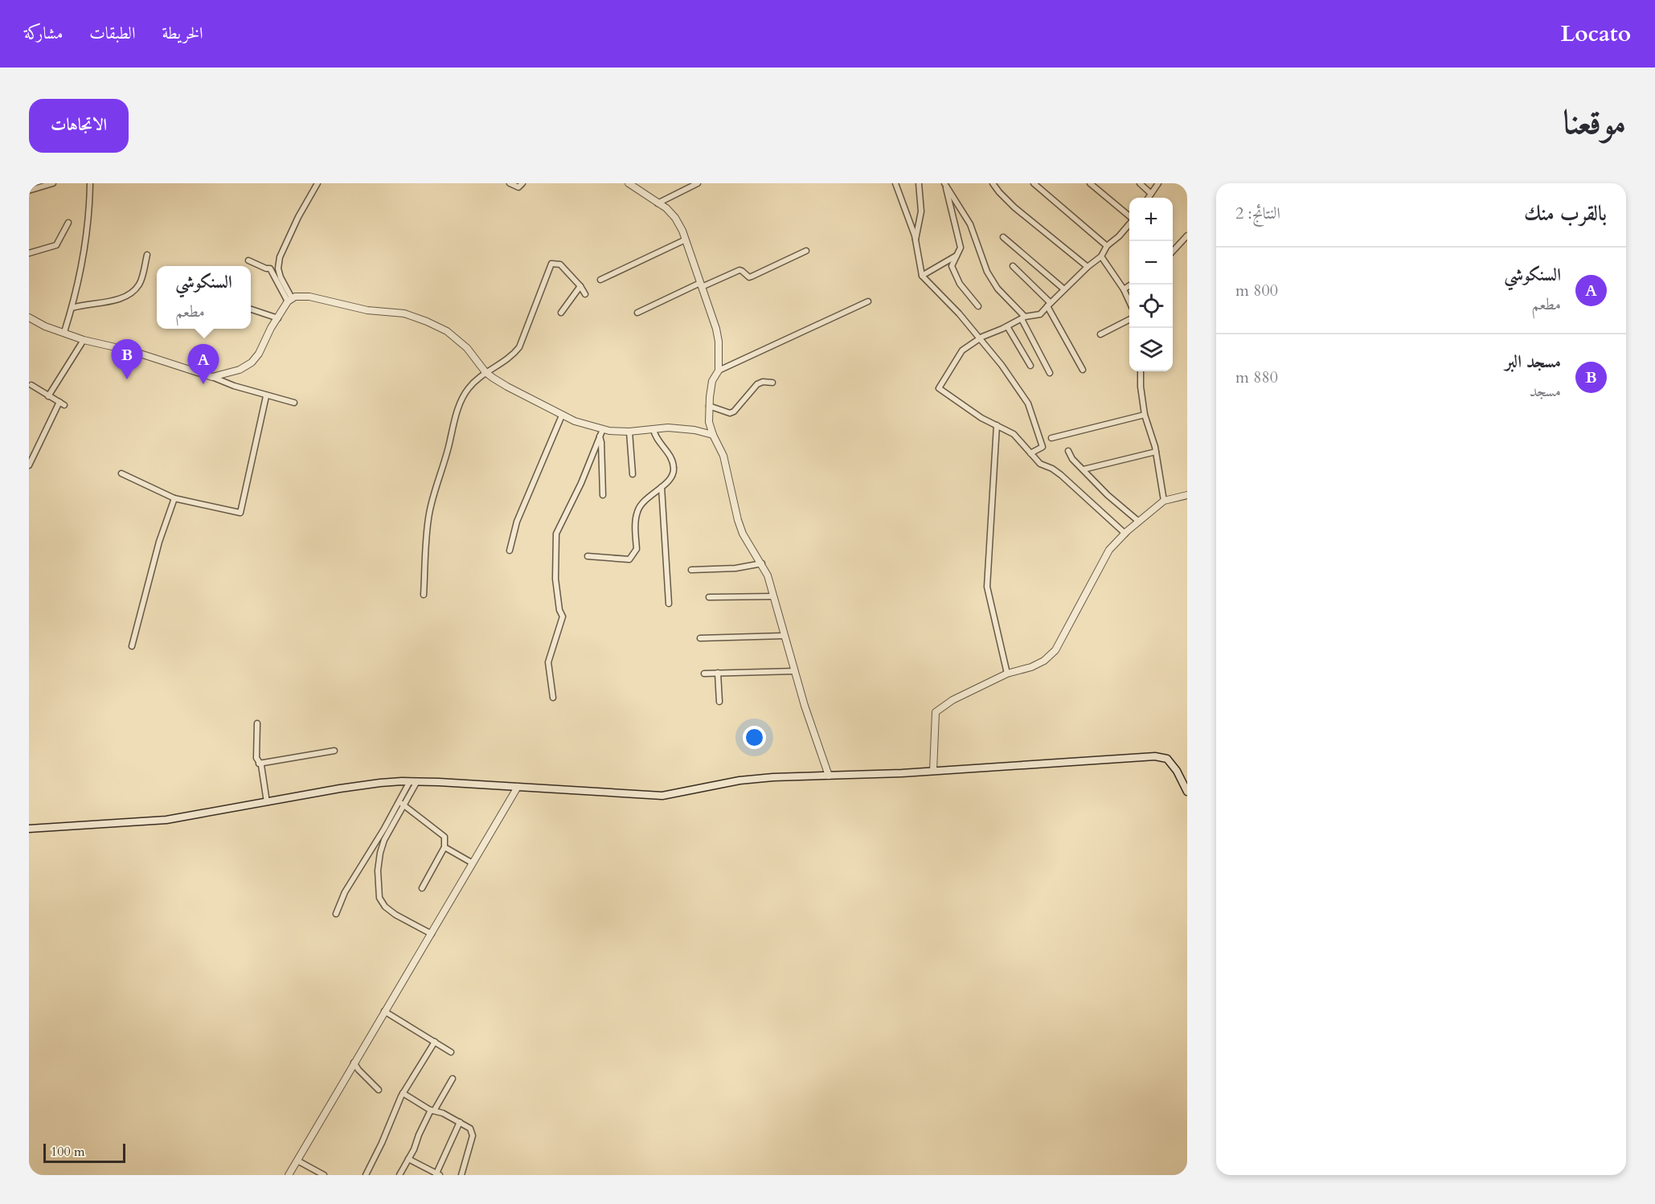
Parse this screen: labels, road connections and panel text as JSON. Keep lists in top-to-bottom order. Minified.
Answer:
{"scale_bar":"100 m","page":{"header":"Locato","nav":["الخريطة","الطبقات","مشاركة"],"title":"موقعنا","buttons":"الاتجاهات","heading":["بالقرب منك","النتائج: 2"],"map_buttons":["+","−"],"list":[{"mark":"A","name":"السنكوشي","note":"مطعم","value":"800 m"},{"mark":"B","name":"مسجد البر","note":"مسجد","value":"880 m"}],"popup":["السنكوشي","مطعم"],"pins":["B","A"],"scale":"100 m"}}
